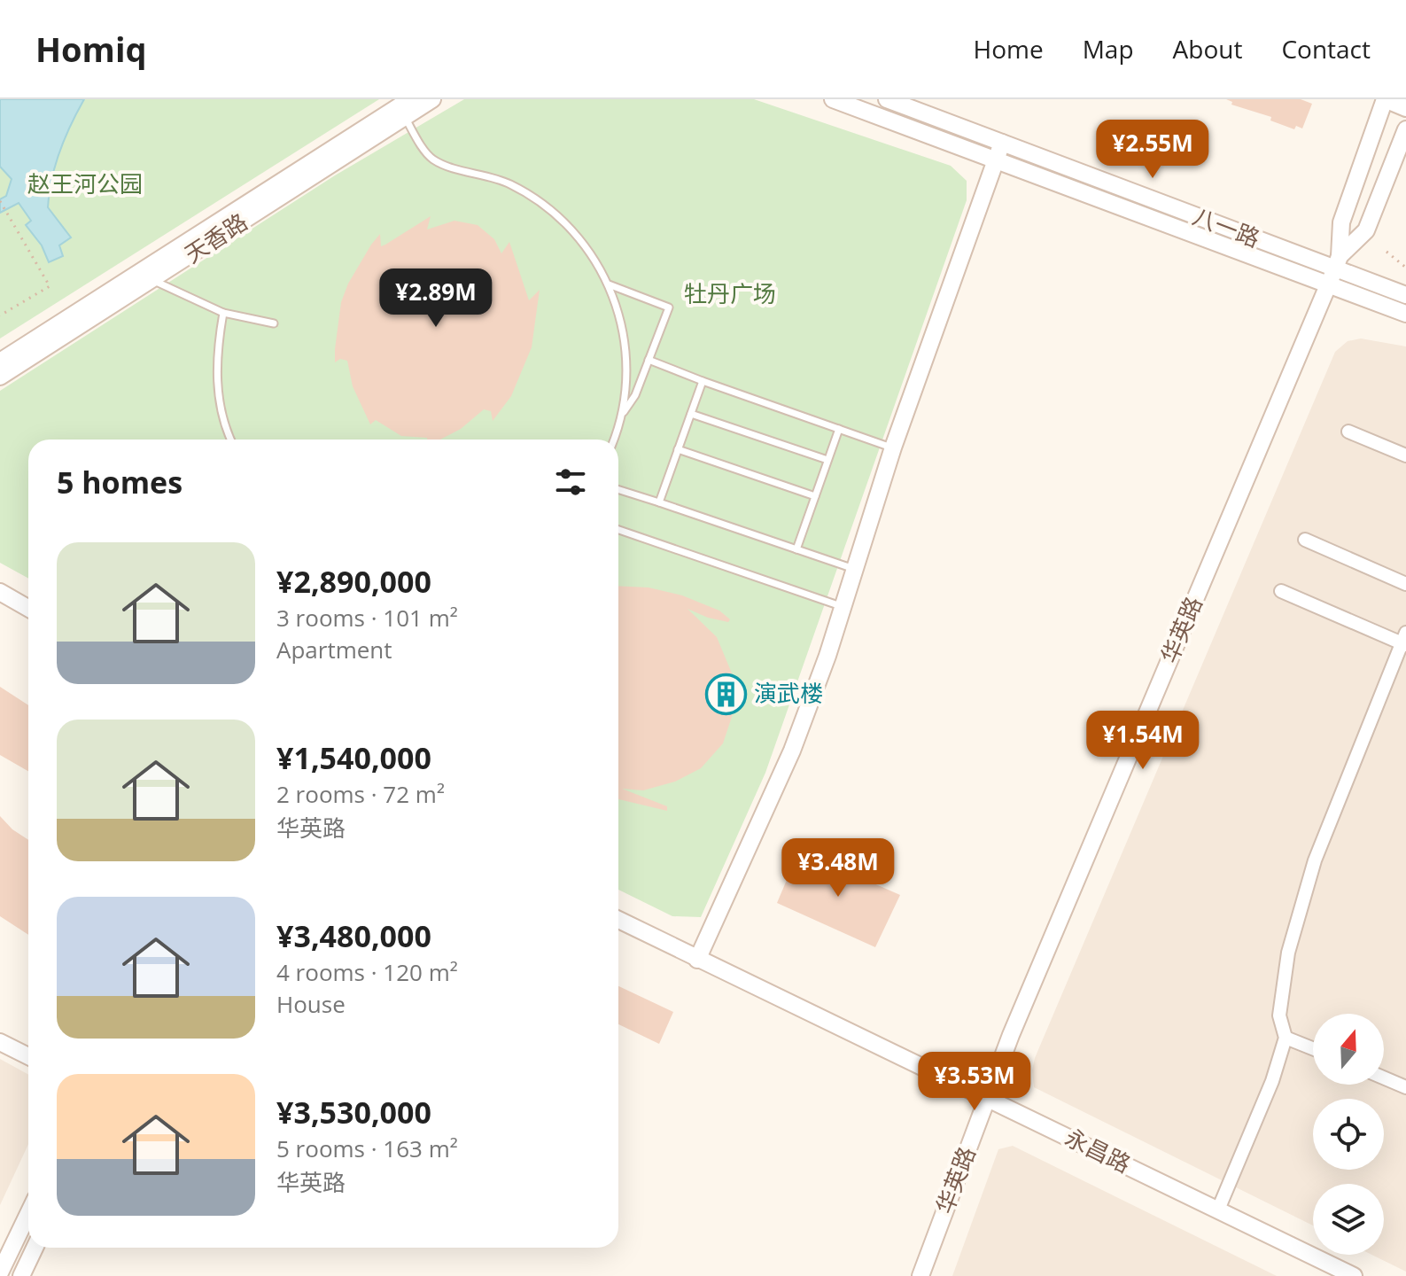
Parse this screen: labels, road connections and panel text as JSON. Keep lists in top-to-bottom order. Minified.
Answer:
{"streets":{"main road":["八一路","天香路","华英路","永昌路"]},"crossings":[["八一路","华英路"],["华英路","永昌路"]],"parks":["赵王河公园","牡丹广场"],"places":{"building":["演武楼"]},"north":"top","page":{"header":"Homiq","nav":["Home","Map","About","Contact"],"price":["¥2.55M","¥2.89M","¥1.54M","¥3.48M","¥3.53M"],"heading":"5 homes","list":[{"name":"¥2,890,000","note":"3 rooms · 101 m² · Apartment"},{"name":"¥1,540,000","note":"2 rooms · 72 m² · 华英路"},{"name":"¥3,480,000","note":"4 rooms · 120 m² · House"},{"name":"¥3,530,000","note":"5 rooms · 163 m² · 华英路"}]}}
